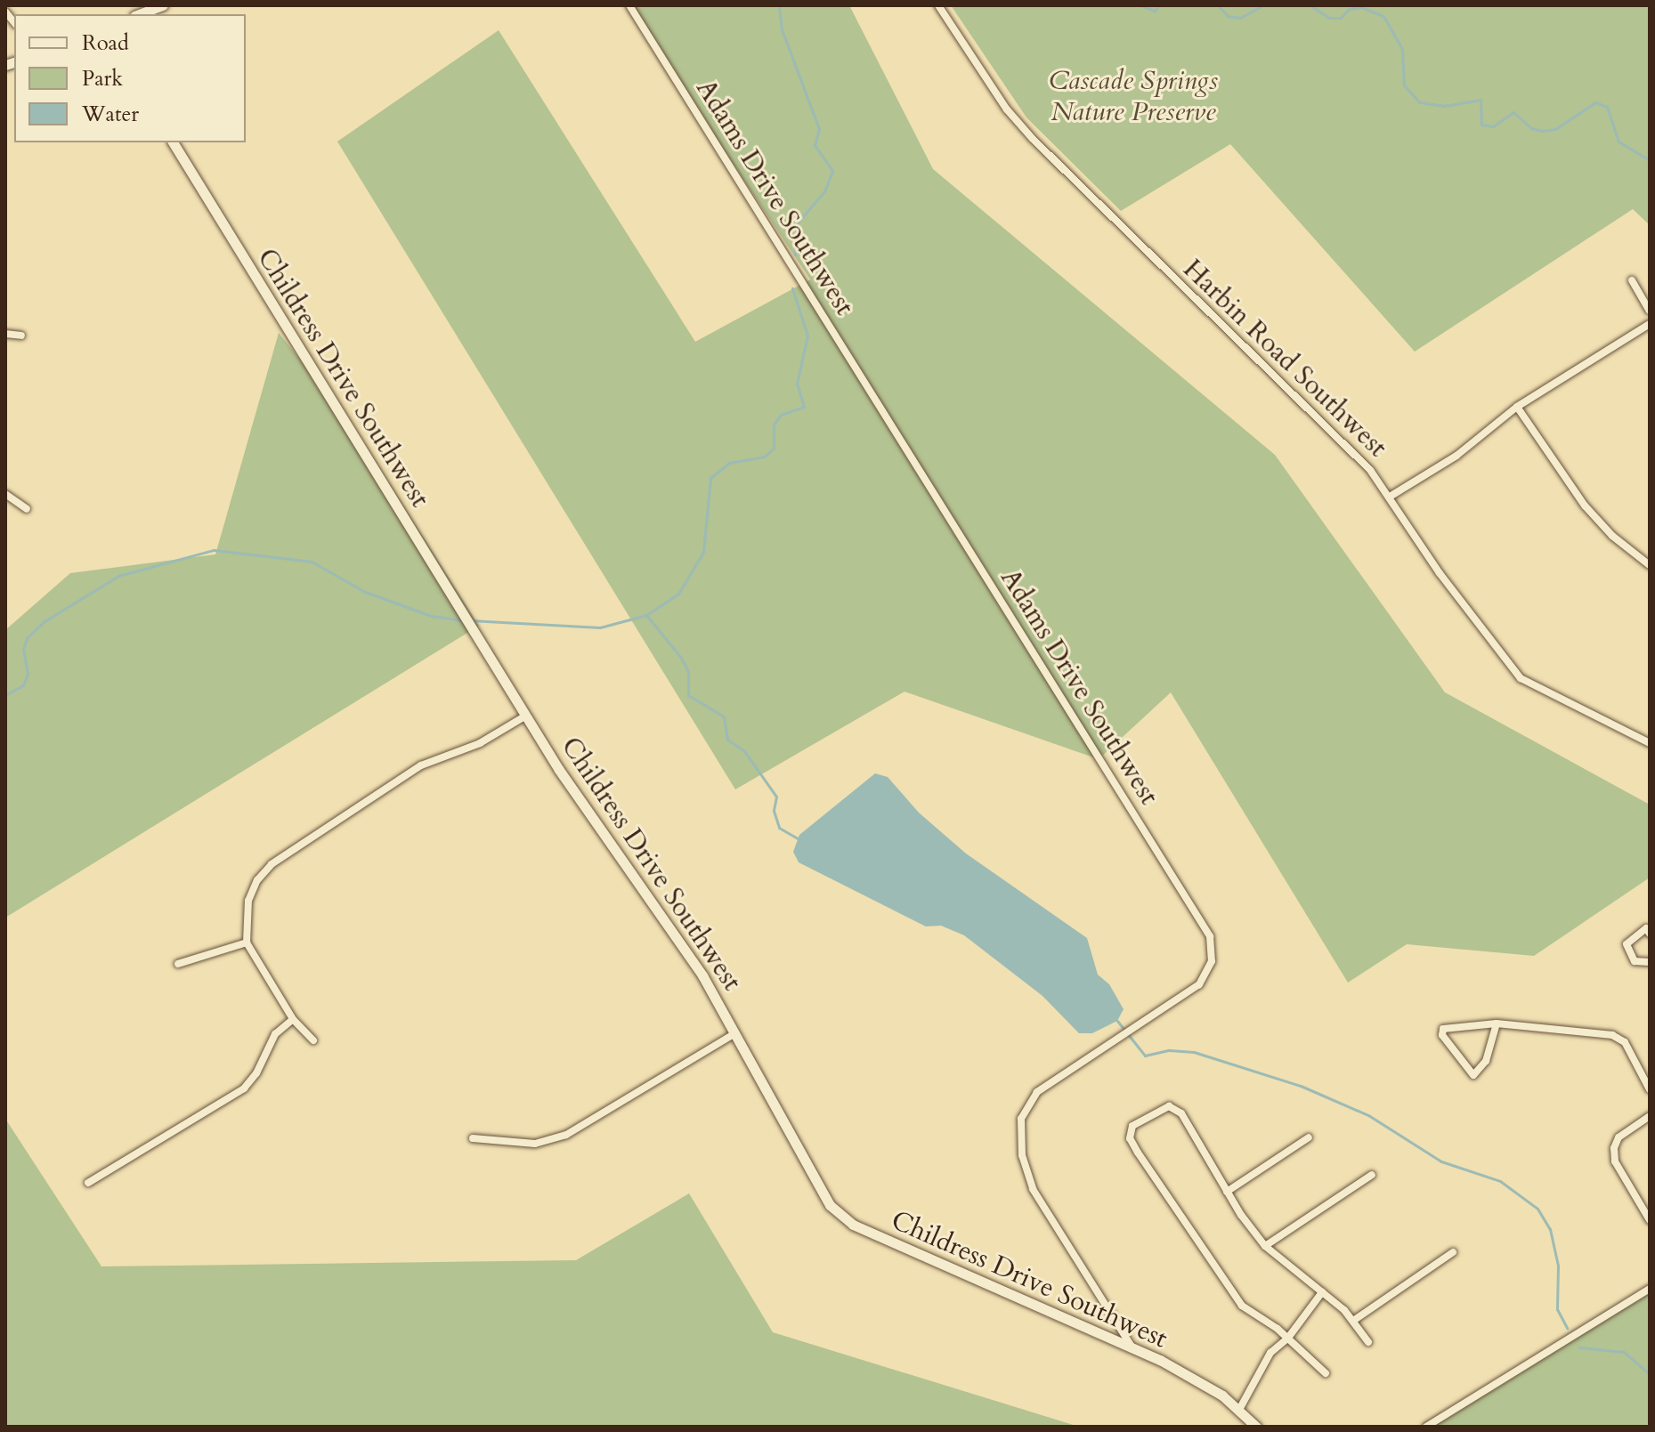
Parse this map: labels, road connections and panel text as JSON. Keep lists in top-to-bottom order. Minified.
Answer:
{"streets":{"street":["Adams Drive Southwest","Harbin Road Southwest","Childress Drive Southwest"]},"crossings":[["Adams Drive Southwest","Childress Drive Southwest"]],"parks":["Cascade Springs Nature Preserve"],"legend":["Road","Park","Water"]}
